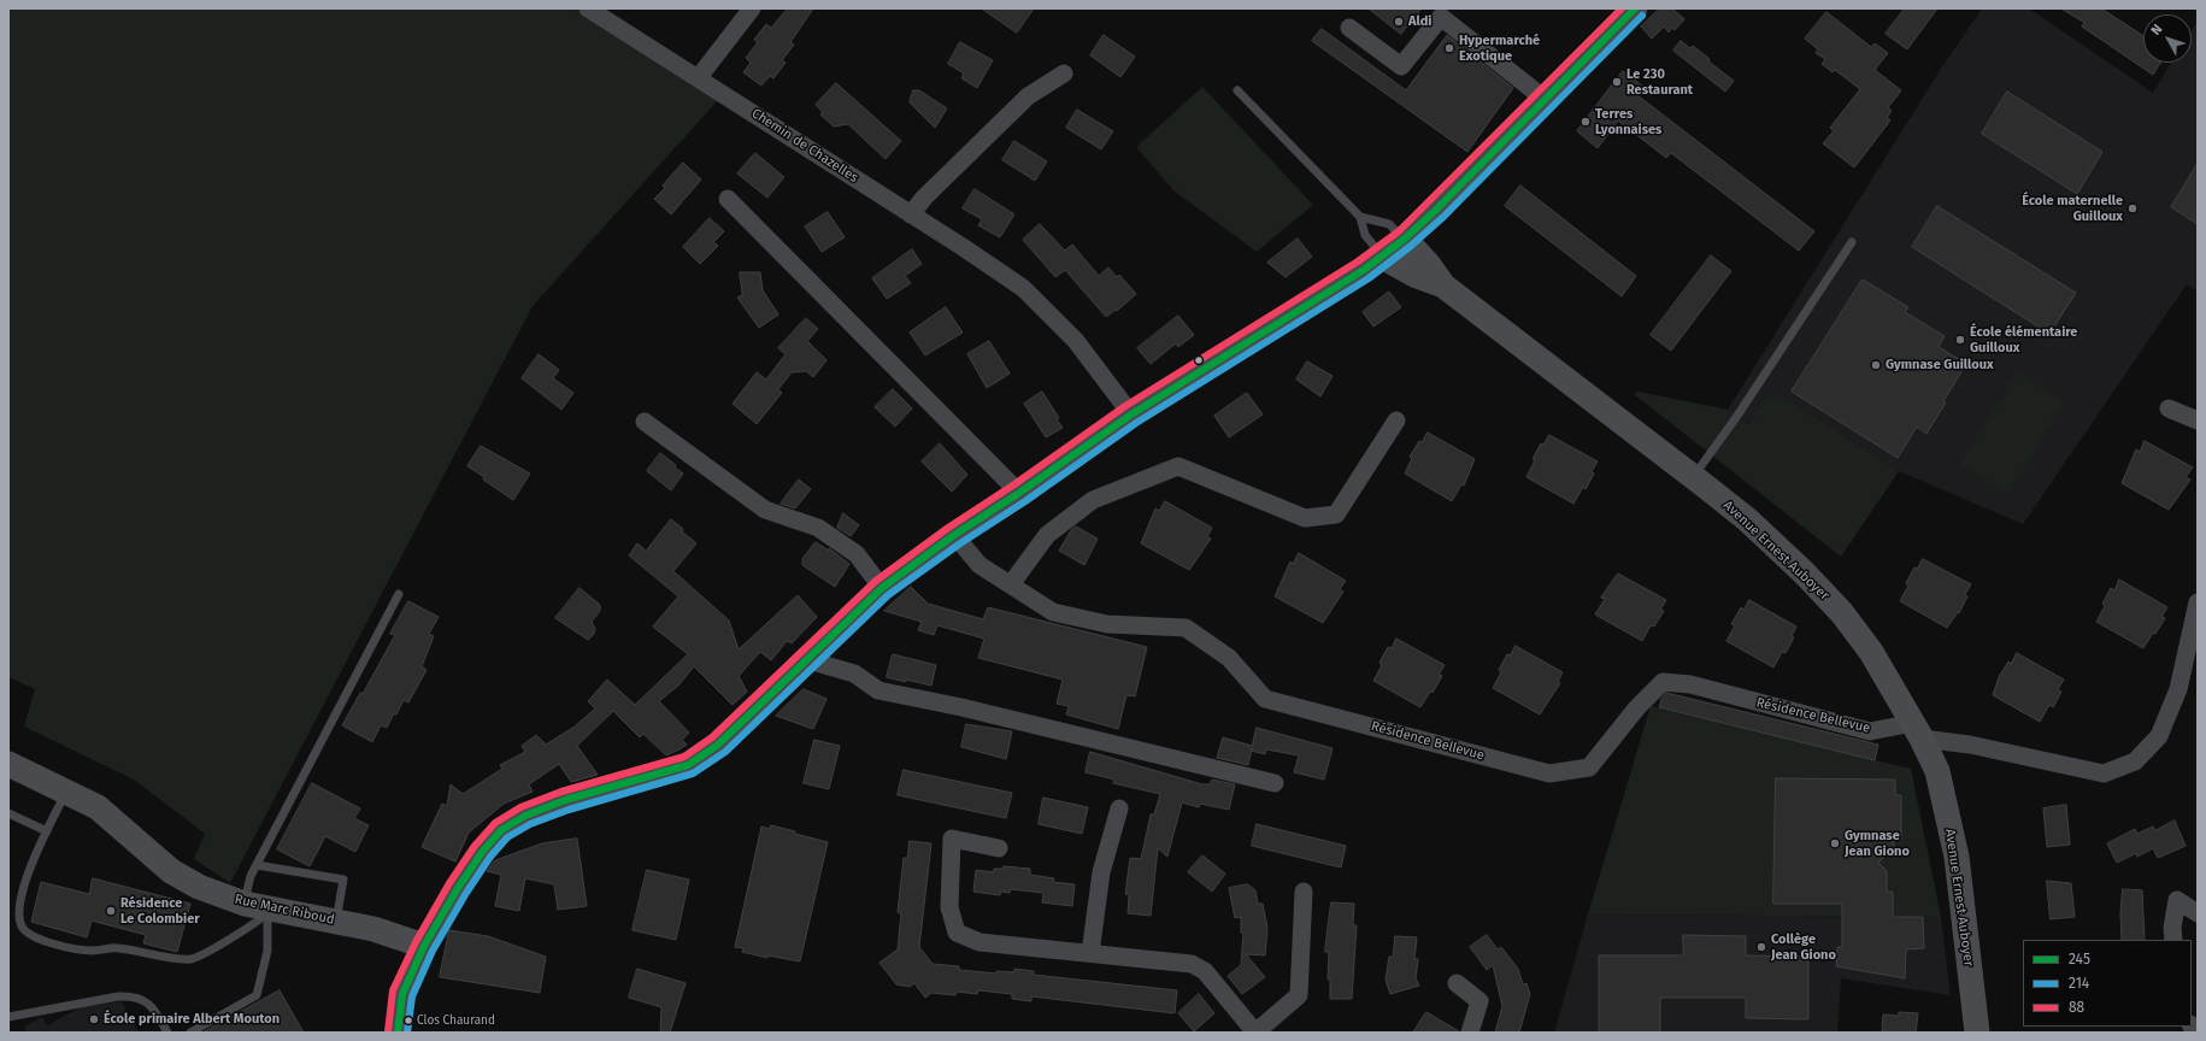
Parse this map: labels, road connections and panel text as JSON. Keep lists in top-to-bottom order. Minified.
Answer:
{"streets":{"street":["Chemin de Chazelles","Avenue Ernest Auboyer","Résidence Bellevue","Rue Marc Riboud"]},"crossings":[["Avenue Ernest Auboyer","Résidence Bellevue"]],"places":["Aldi","Hypermarché Exotique","Le 230 Restaurant","Terres Lyonnaises","École maternelle Guilloux","École élémentaire Guilloux","Gymnase Guilloux","Gymnase Jean Giono","Résidence Le Colombier","Collège Jean Giono","École primaire Albert Mouton","Clos Chaurand"],"lines":["transit line 245","transit line 88","transit line 214"],"legend":["245","214","88"],"north":"top left"}
